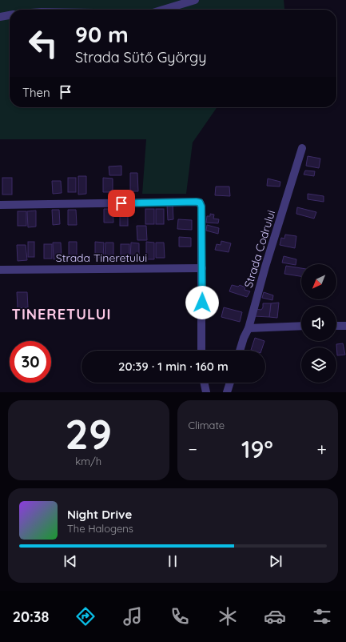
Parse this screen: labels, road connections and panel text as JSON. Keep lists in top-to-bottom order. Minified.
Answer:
{"streets":{"street":["Strada Codrului","Strada Tineretului"]},"districts":["TINERETULUI"],"north":"bottom left","page":{"turn":["90 m","Strada Sütő György"],"then":"Then","limit":"30","trip":"20:39 · 1 min · 160 m","tile":[["29","km/h"],"Climate"],"heat":["−","19°","+"],"song":["Night Drive","The Halogens"],"tabs":"20:38"}}
